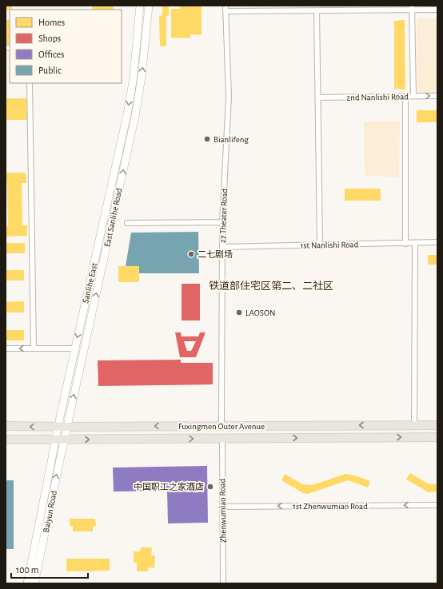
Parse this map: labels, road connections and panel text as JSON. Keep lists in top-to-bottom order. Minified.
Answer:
{"streets":{"highway":["Fuxingmen Outer Avenue"],"main road":["East Sanlihe Road","Sanlihe East","Baiyun Road"],"street":["2nd Nanlishi Road","27 Theater Road","1st Nanlishi Road","1st Zhenwumiao Road","Zhenwumiao Road"]},"crossings":[["27 Theater Road","1st Nanlishi Road"],["27 Theater Road","Fuxingmen Outer Avenue"],["East Sanlihe Road","Fuxingmen Outer Avenue"],["East Sanlihe Road","Baiyun Road"],["Sanlihe East","Fuxingmen Outer Avenue"],["Sanlihe East","Baiyun Road"],["Fuxingmen Outer Avenue","Zhenwumiao Road"],["Fuxingmen Outer Avenue","Baiyun Road"],["1st Zhenwumiao Road","Zhenwumiao Road"]],"one_way":["East Sanlihe Road","Sanlihe East","1st Zhenwumiao Road"],"districts":["铁道部住宅区第二、二社区"],"places":["Bianlifeng","二七剧场","LAOSON","中国职工之家酒店"],"legend":["Homes","Shops","Offices","Public"],"scale_bar":"100 m"}
